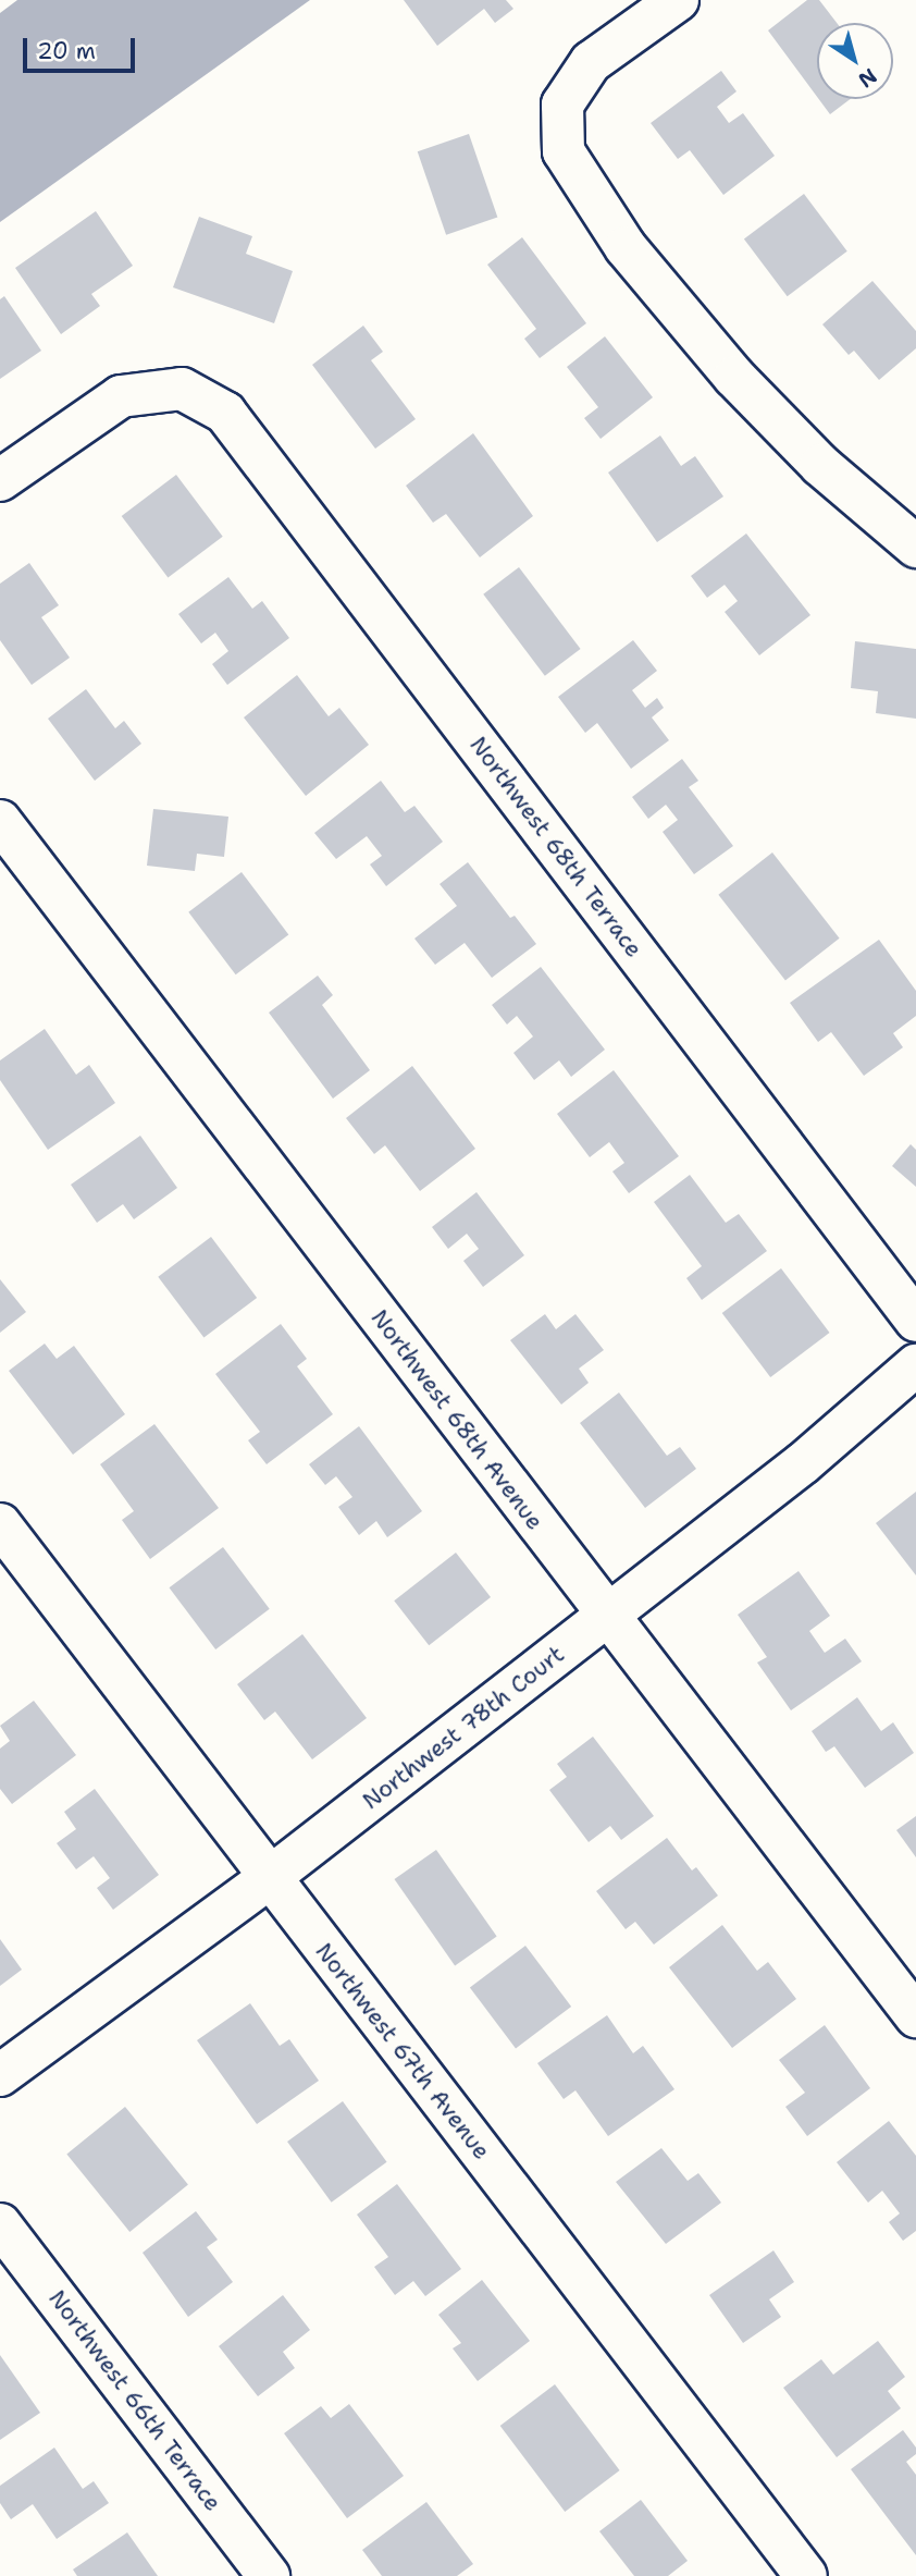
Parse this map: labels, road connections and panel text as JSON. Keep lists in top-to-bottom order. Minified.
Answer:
{"streets":{"street":["Northwest 68th Terrace","Northwest 68th Avenue","Northwest 78th Court","Northwest 67th Avenue","Northwest 66th Terrace"]},"crossings":[["Northwest 68th Avenue","Northwest 78th Court"],["Northwest 78th Court","Northwest 67th Avenue"]],"scale_bar":"20 m","north":"bottom right"}
